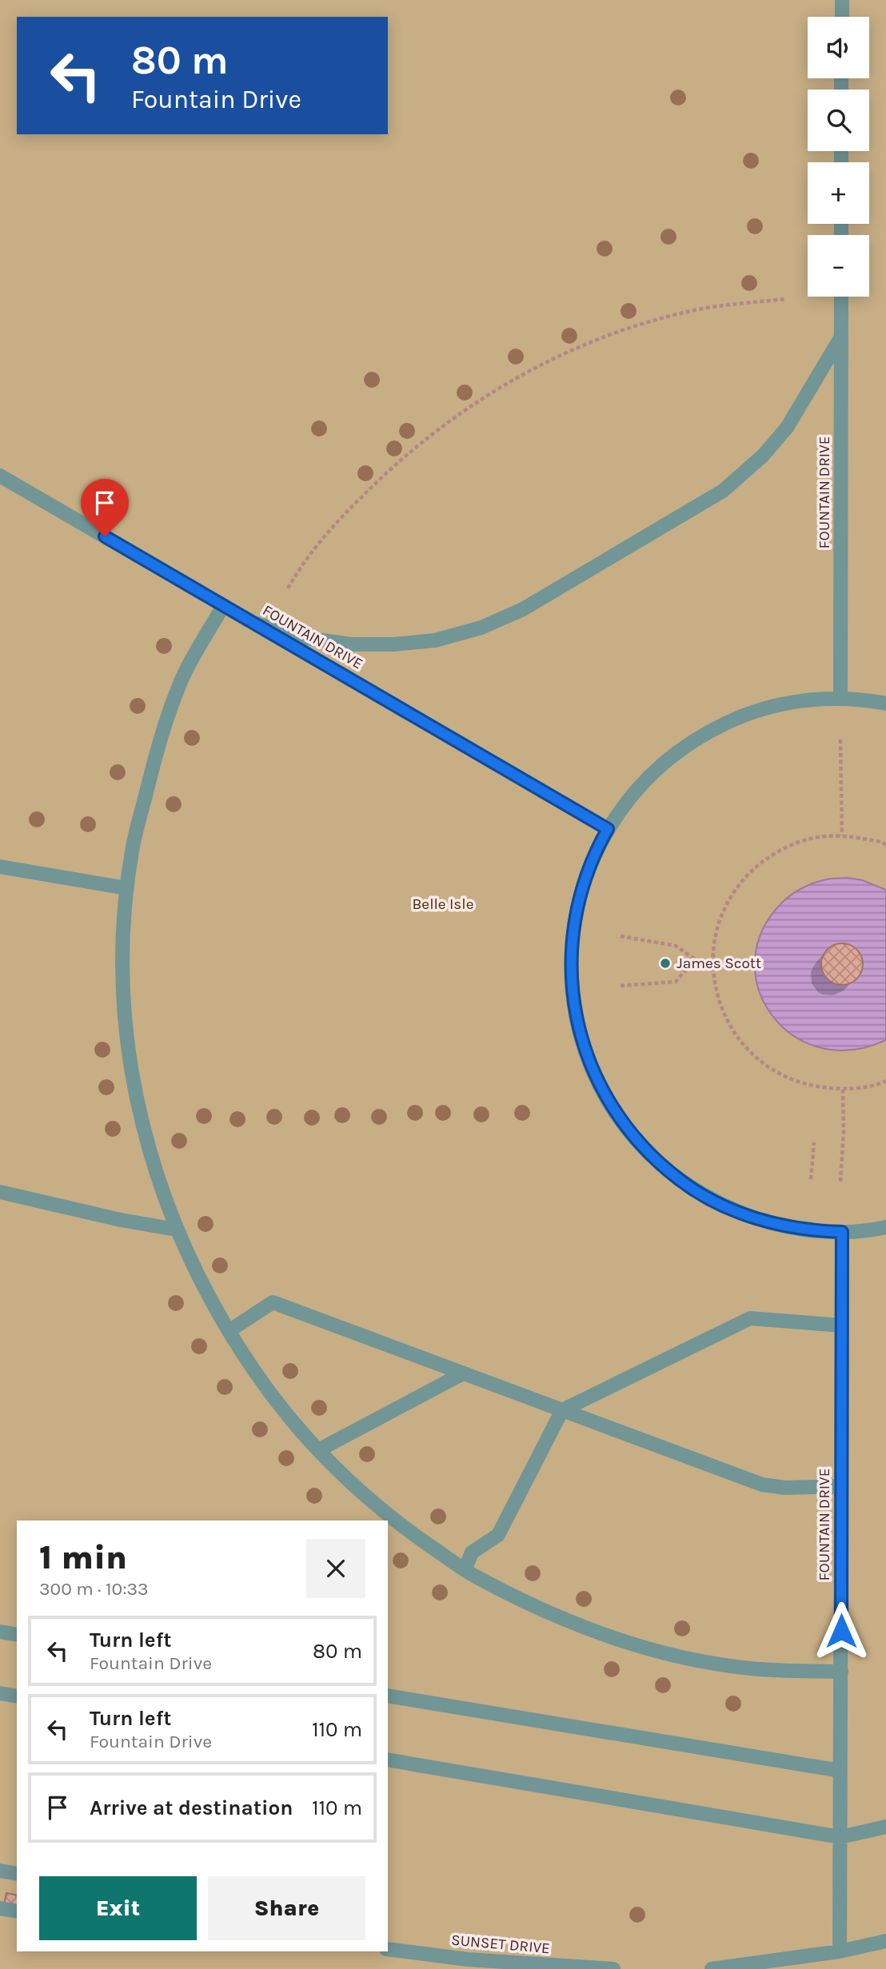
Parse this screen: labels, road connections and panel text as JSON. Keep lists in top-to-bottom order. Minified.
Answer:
{"streets":{"street":["FOUNTAIN DRIVE","SUNSET DRIVE"]},"parks":["Belle Isle"],"places":["James Scott"],"page":{"map_buttons":["+","−"],"turn":["80 m","Fountain Drive"],"heading":["1 min","300 m · 10:33"],"list":[{"name":"Turn left","note":"Fountain Drive","value":"80 m"},{"name":"Turn left","note":"Fountain Drive","value":"110 m"},{"name":"Arrive at destination","value":"110 m"}],"buttons":["Exit","Share"]}}
